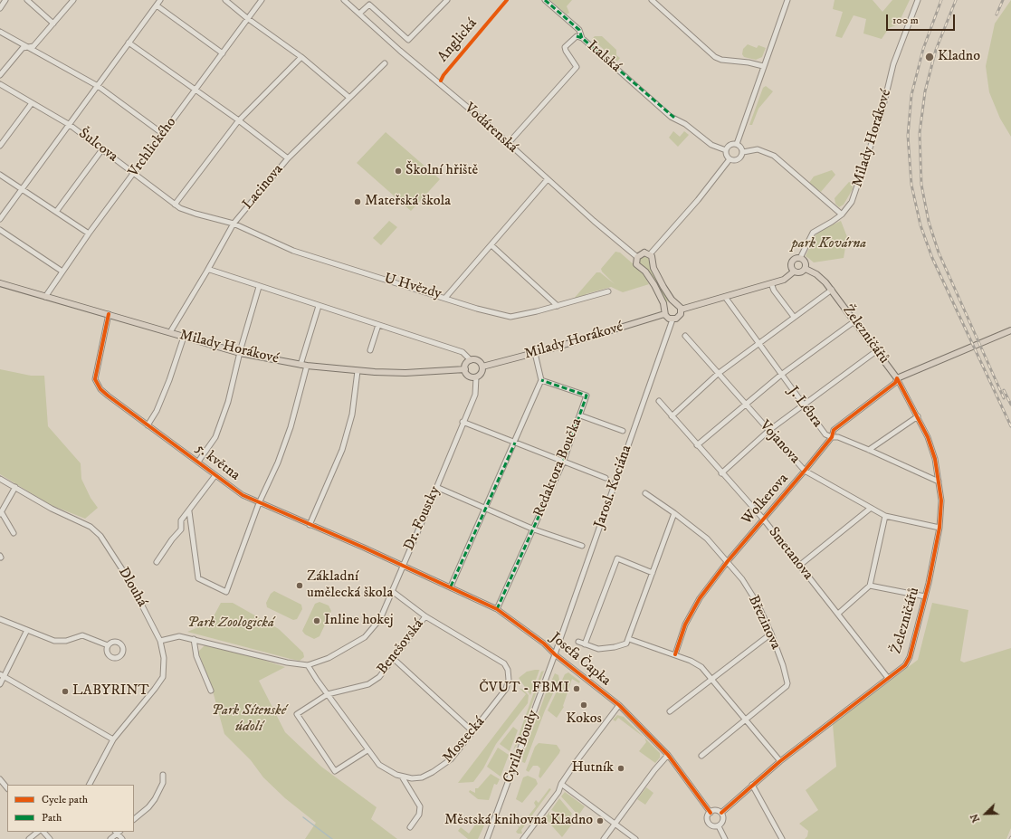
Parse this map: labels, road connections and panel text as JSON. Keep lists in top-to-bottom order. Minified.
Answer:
{"streets":{"main road":["Milady Horákové","Železničářů","Wolkerova"],"street":["Italská","Vodárenská","Šulcova","Vrchlického","Lacinova","U Hvězdy","J. Lébra","Vojanova","5. května","Redaktora Boučka","Jarosl. Kociána","Dr. Foustky","Smetanova","Dlouhá","Březinova","Benešovská","Josefa Čapka","Mostecká","Cyrila Boudy"],"cycle path":["Anglická"]},"crossings":[["Italská","Vodárenská"],["Vodárenská","U Hvězdy"],["Milady Horákové","Vrchlického"],["Milady Horákové","Lacinova"],["Milady Horákové","Železničářů"],["Milady Horákové","5. května"],["Milady Horákové","Dr. Foustky"],["Šulcova","Vrchlického"],["Šulcova","Lacinova"],["Šulcova","U Hvězdy"],["Lacinova","U Hvězdy"],["Železničářů","J. Lébra"],["Železničářů","Vojanova"],["Železničářů","Wolkerova"],["Železničářů","Smetanova"],["Železničářů","Josefa Čapka"],["J. Lébra","Wolkerova"],["Vojanova","Wolkerova"],["5. května","Dr. Foustky"],["5. května","Josefa Čapka"],["Redaktora Boučka","Josefa Čapka"],["Jarosl. Kociána","Josefa Čapka"],["Jarosl. Kociána","Cyrila Boudy"],["Wolkerova","Smetanova"],["Wolkerova","Březinova"],["Dr. Foustky","Dlouhá"],["Dr. Foustky","Josefa Čapka"],["Dr. Foustky","Mostecká"],["Benešovská","Mostecká"],["Josefa Čapka","Cyrila Boudy"]],"parks":["park Kovárna","Park Zoologická","Park Sítenské údolí"],"places":["Kladno","Školní hřiště","Mateřská škola","Základní umělecká škola","Inline hokej","ČVUT - FBMI","LABYRINT","Kokos","Hutník","Městská knihovna Kladno"],"legend":["Cycle path","Path"],"scale_bar":"100 m","north":"bottom left"}
